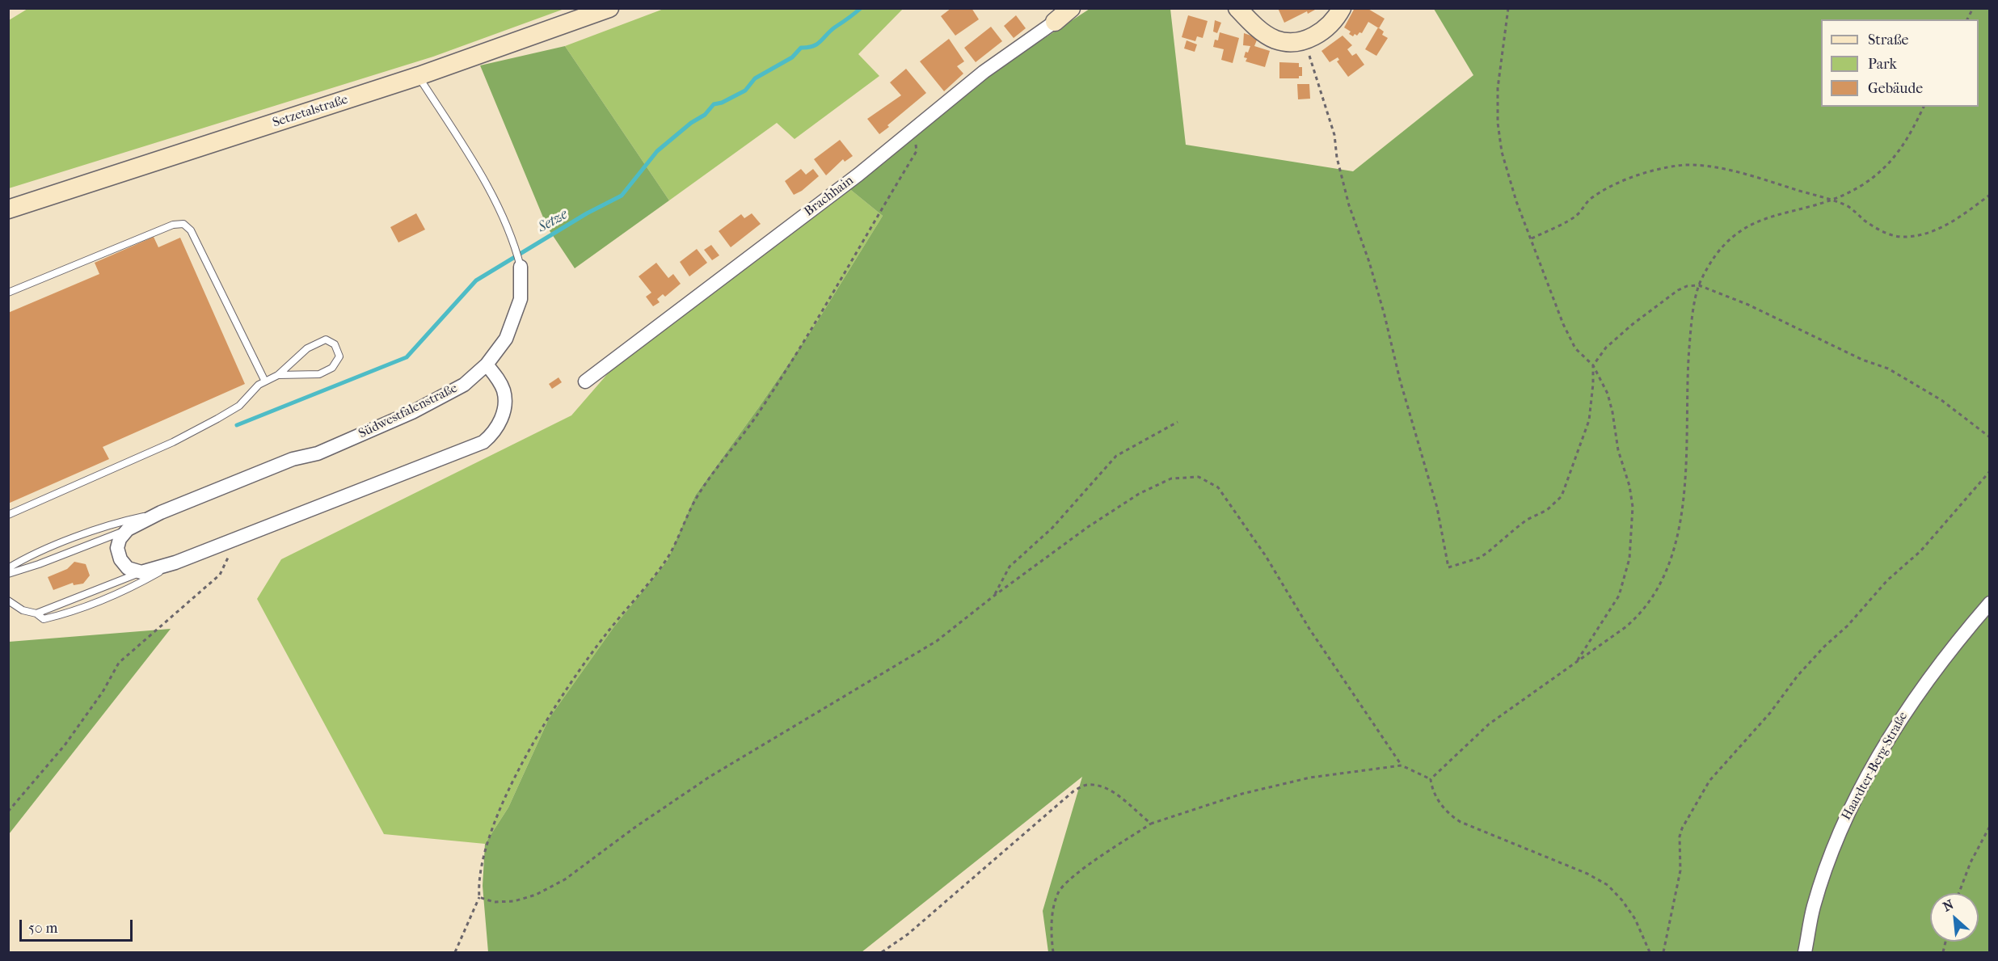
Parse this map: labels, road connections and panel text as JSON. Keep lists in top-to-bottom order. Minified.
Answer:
{"streets":{"street":["Setzetalstraße","Brachhain","Südwestfalenstraße","Haardter-Berg-Straße"]},"crossings":[["Setzetalstraße","Südwestfalenstraße"]],"water":["Setze"],"legend":["Straße","Park","Gebäude"],"scale_bar":"50 m","north":"top left"}
